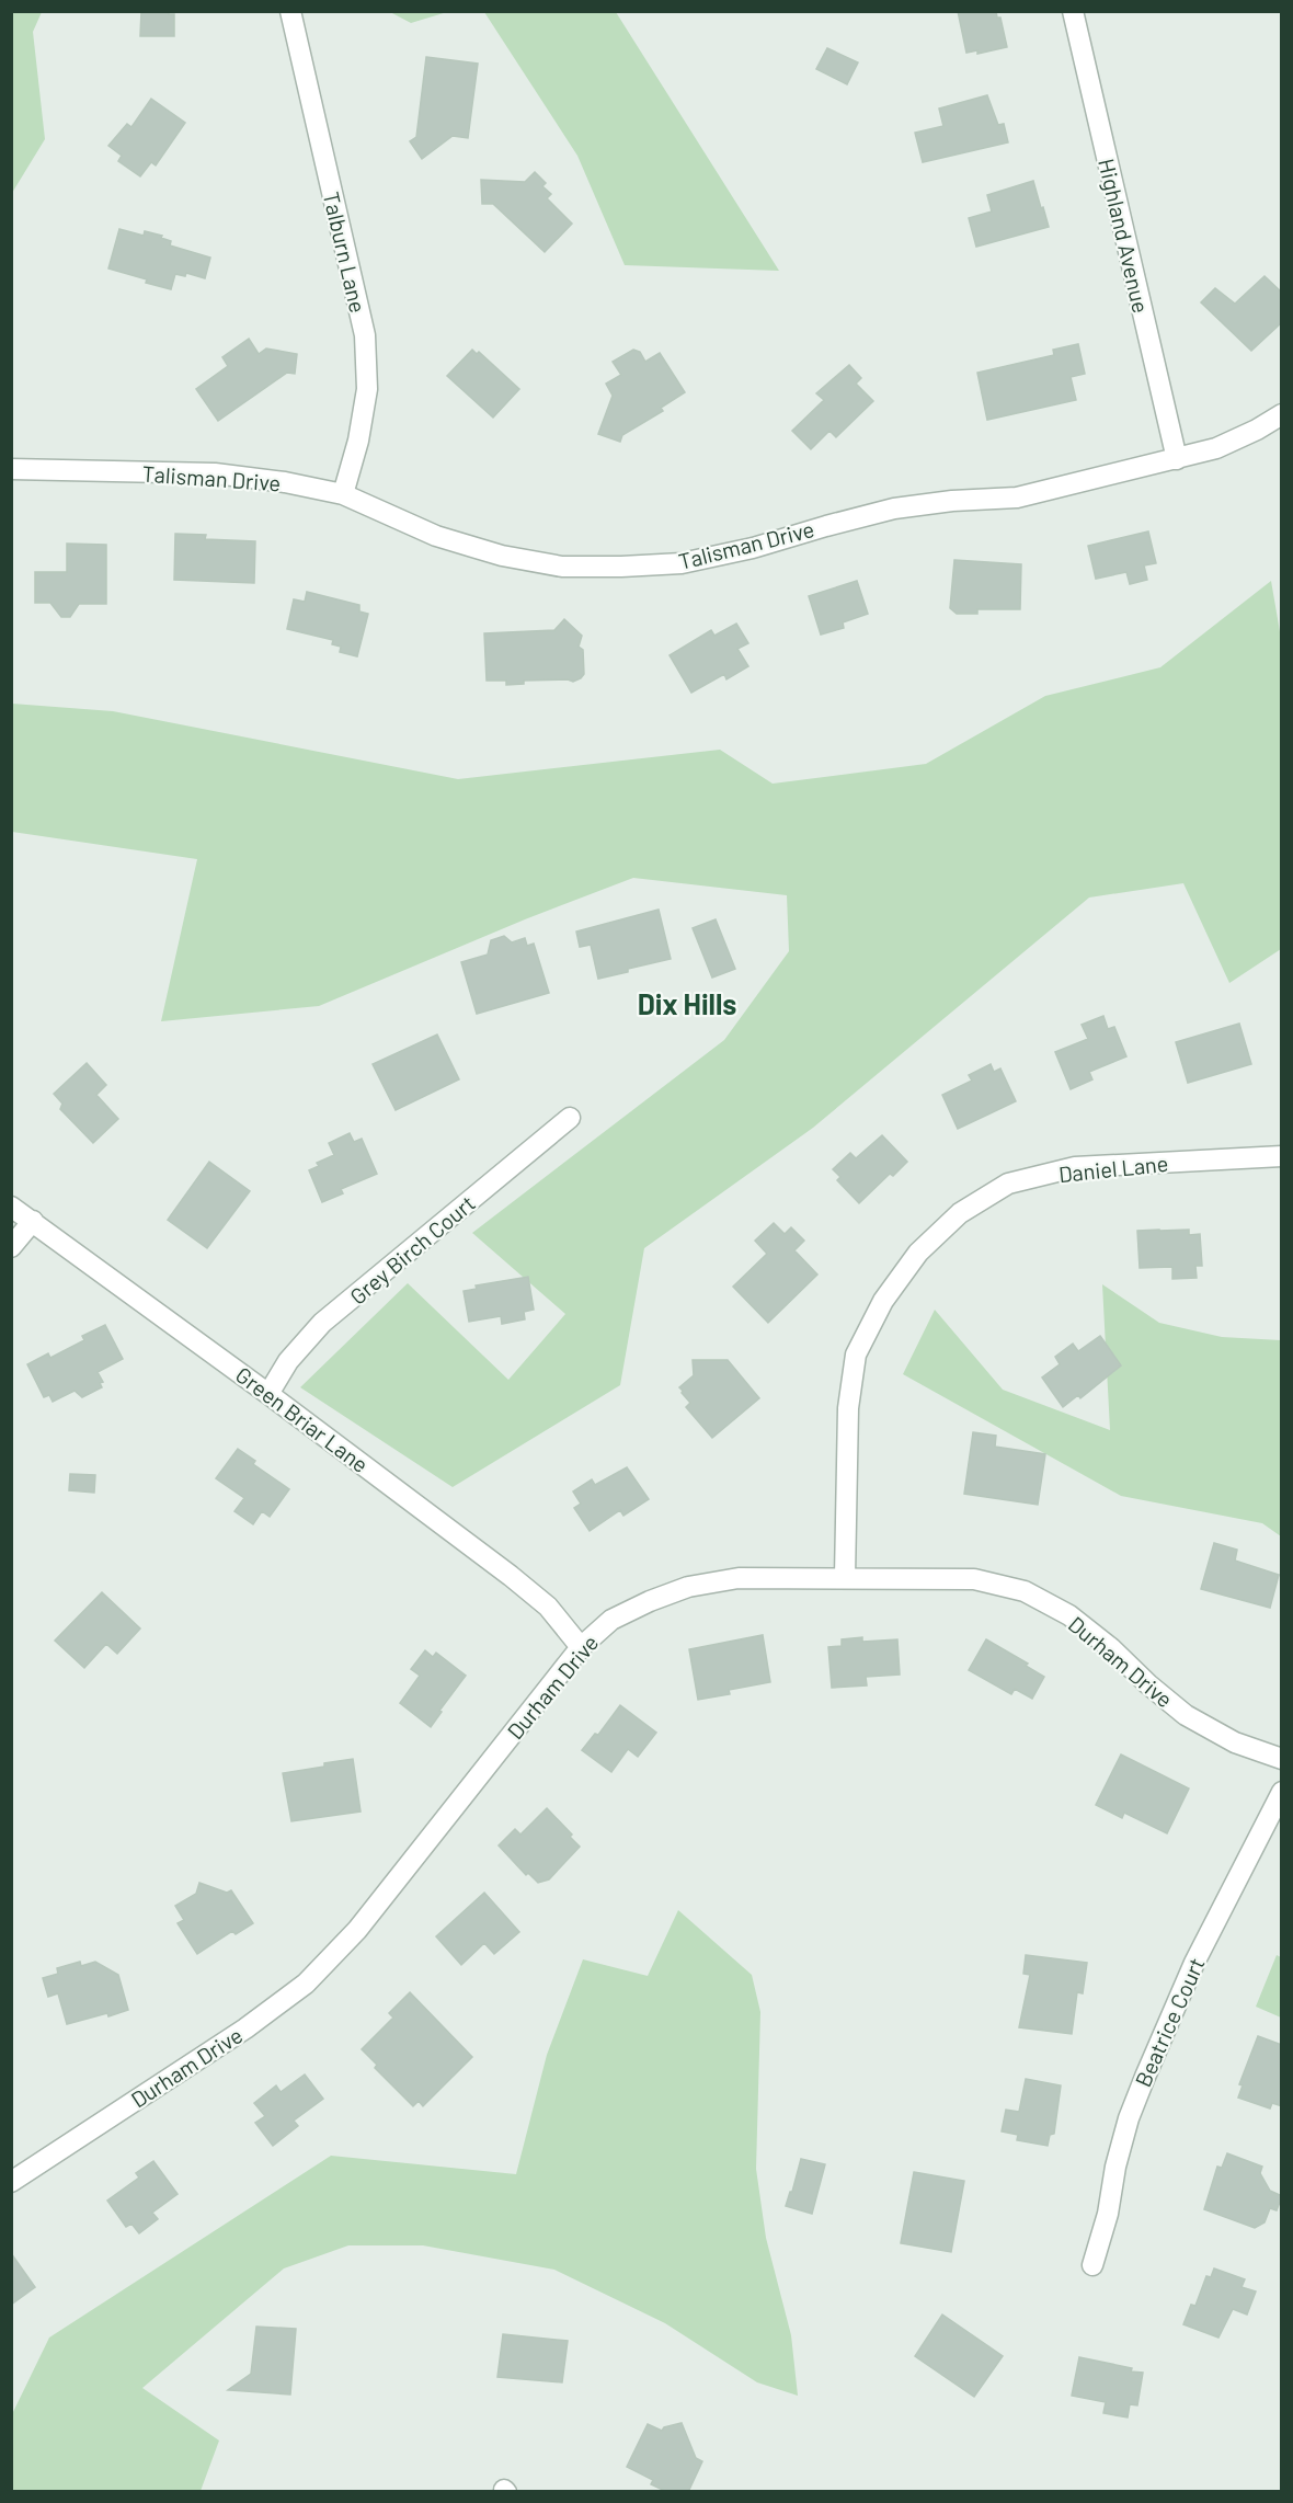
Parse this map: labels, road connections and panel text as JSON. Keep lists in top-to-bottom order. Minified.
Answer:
{"streets":{"street":["Highland Avenue","Talburn Lane","Talisman Drive","Daniel Lane","Grey Birch Court","Green Briar Lane","Durham Drive","Beatrice Court"]},"crossings":[["Highland Avenue","Talisman Drive"],["Talburn Lane","Talisman Drive"],["Daniel Lane","Durham Drive"],["Grey Birch Court","Green Briar Lane"],["Green Briar Lane","Durham Drive"]],"districts":["Dix Hills"]}
